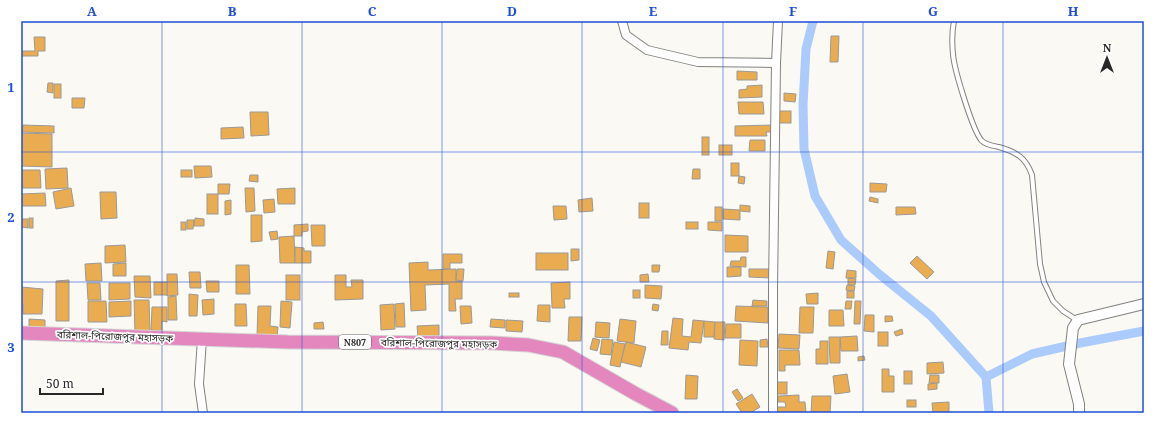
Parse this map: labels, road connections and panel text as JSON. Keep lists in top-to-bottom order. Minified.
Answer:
{"streets":{"highway":["বরিশাল-পিরোজপুর মহাসড়ক","N807"]},"scale_bar":"50 m","north":"top","grid":{"columns":["A","B","C","D","E","F","G","H"],"rows":["1","2","3"]}}
